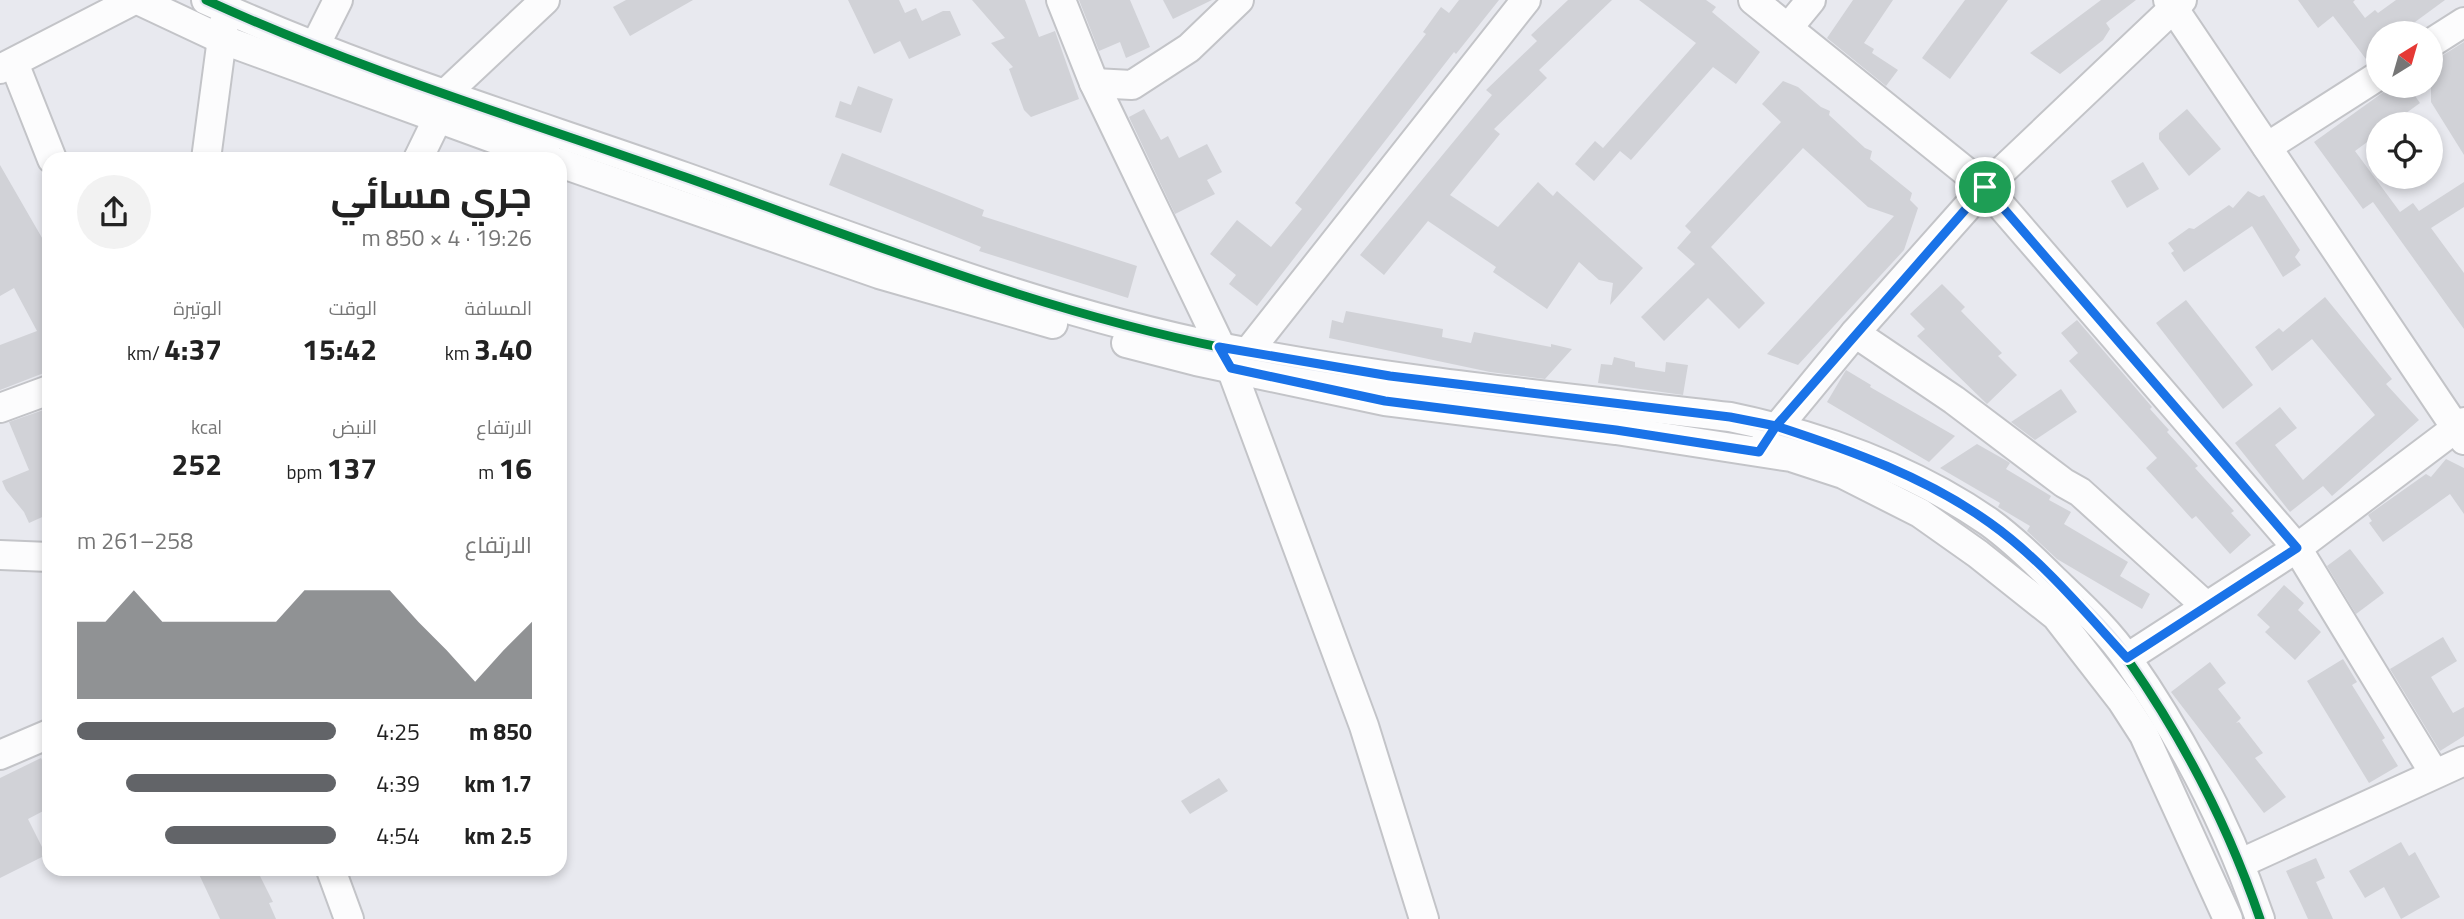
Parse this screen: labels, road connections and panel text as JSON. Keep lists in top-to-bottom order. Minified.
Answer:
{"north":"top right","page":{"heading":["جري مسائي","19:26 · 4 × 850 m"],"stats":[["المسافة","3.40 km"],["الوقت","15:42"],["الوتيرة","4:37 /km"],["الارتفاع","16 m"],["النبض","137 bpm"],["kcal","252"]],"chart":["الارتفاع","258–261 m"],"list":[{"name":"850 m","note":"4:25"},{"name":"1.7 km","note":"4:39"},{"name":"2.5 km","note":"4:54"}]}}
